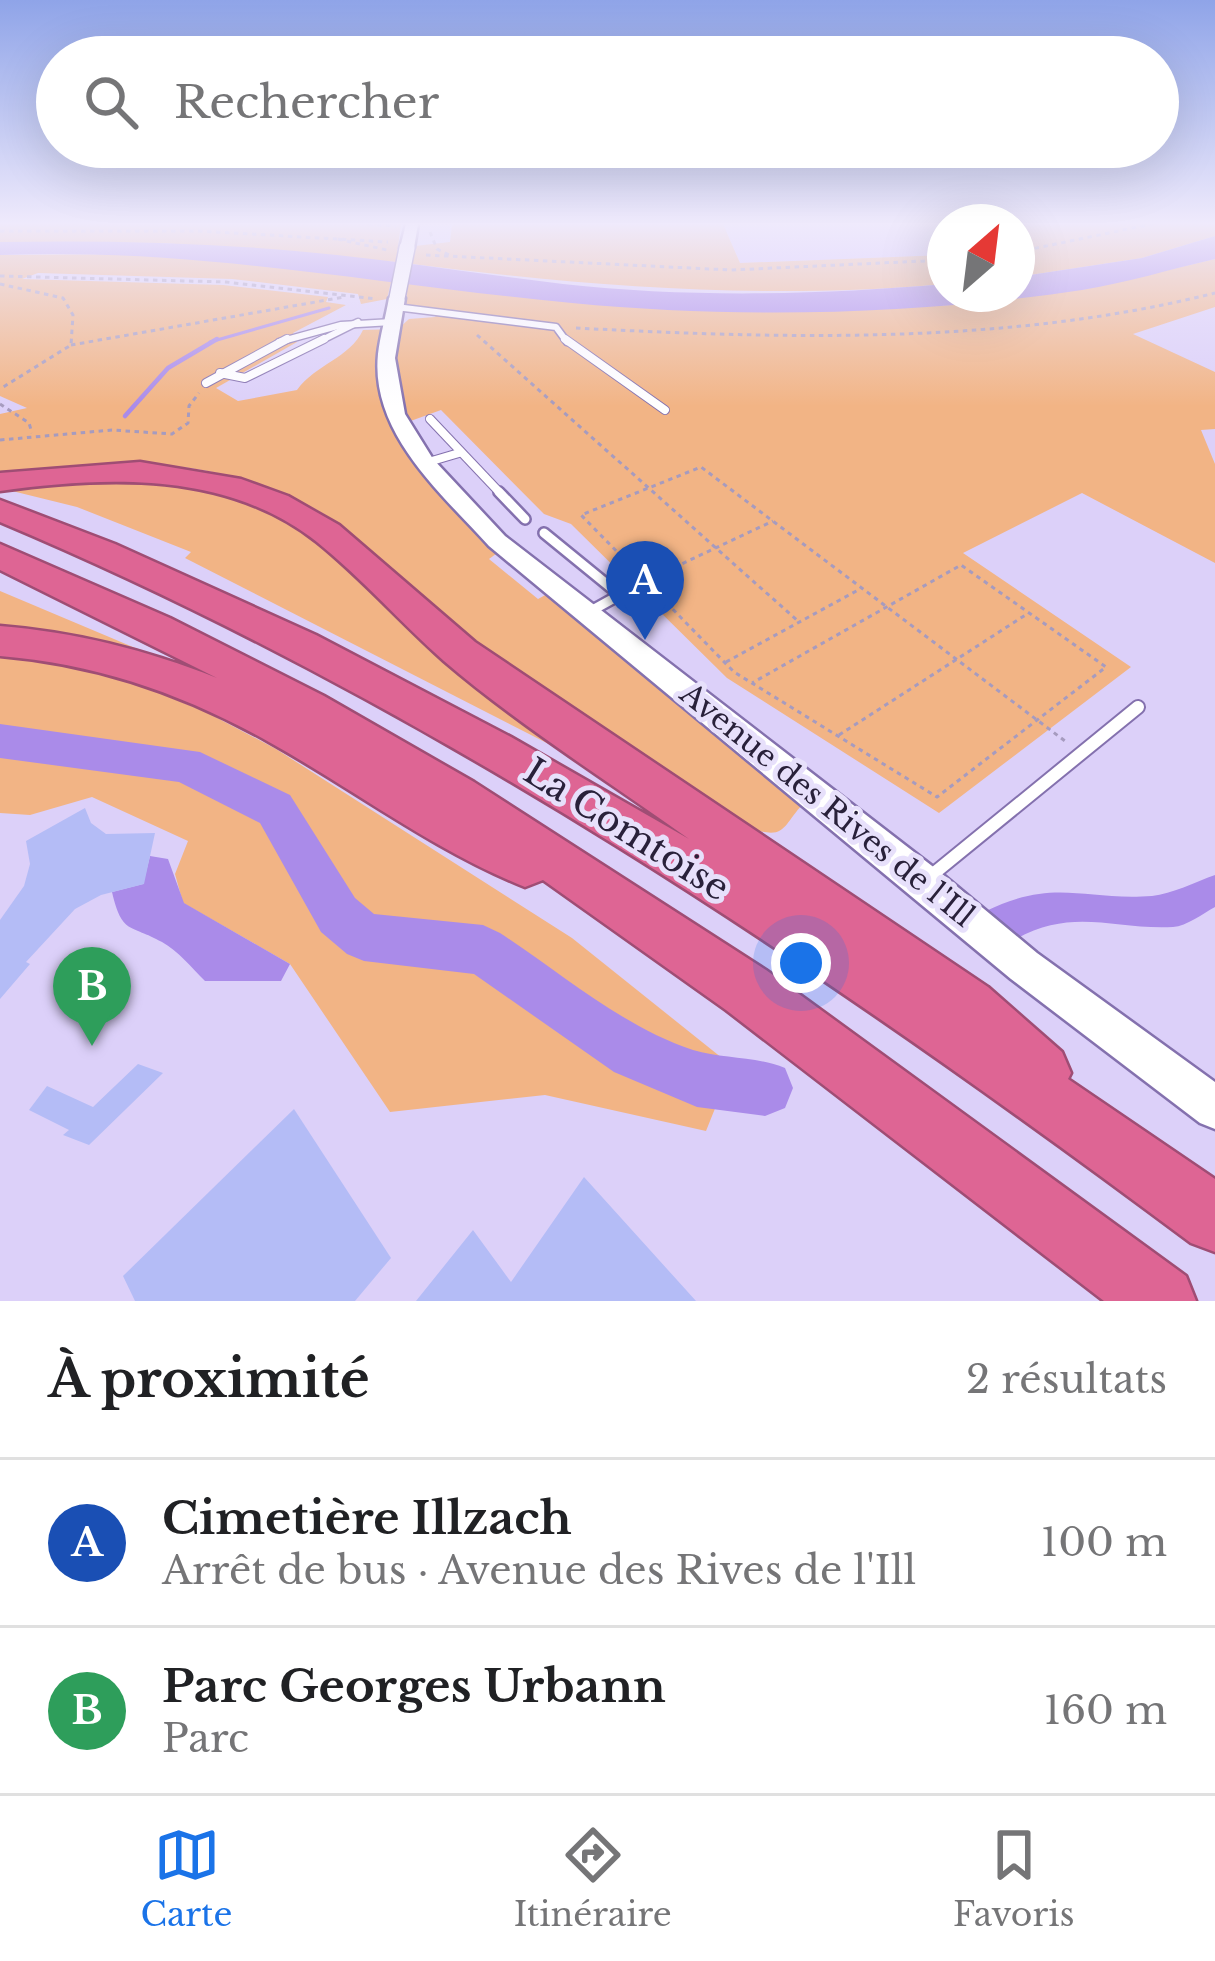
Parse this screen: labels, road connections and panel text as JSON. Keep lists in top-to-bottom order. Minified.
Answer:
{"streets":{"highway":["La Comtoise"],"street":["Avenue des Rives de l'Ill"]},"north":"top right","page":{"search":"Rechercher","pins":["A","B"],"heading":["À proximité","2 résultats"],"list":[{"mark":"A","name":"Cimetière Illzach","note":"Arrêt de bus · Avenue des Rives de l'Ill","value":"100 m"},{"mark":"B","name":"Parc Georges Urbann","note":"Parc","value":"160 m"}],"nav":["Carte","Itinéraire","Favoris"]}}
